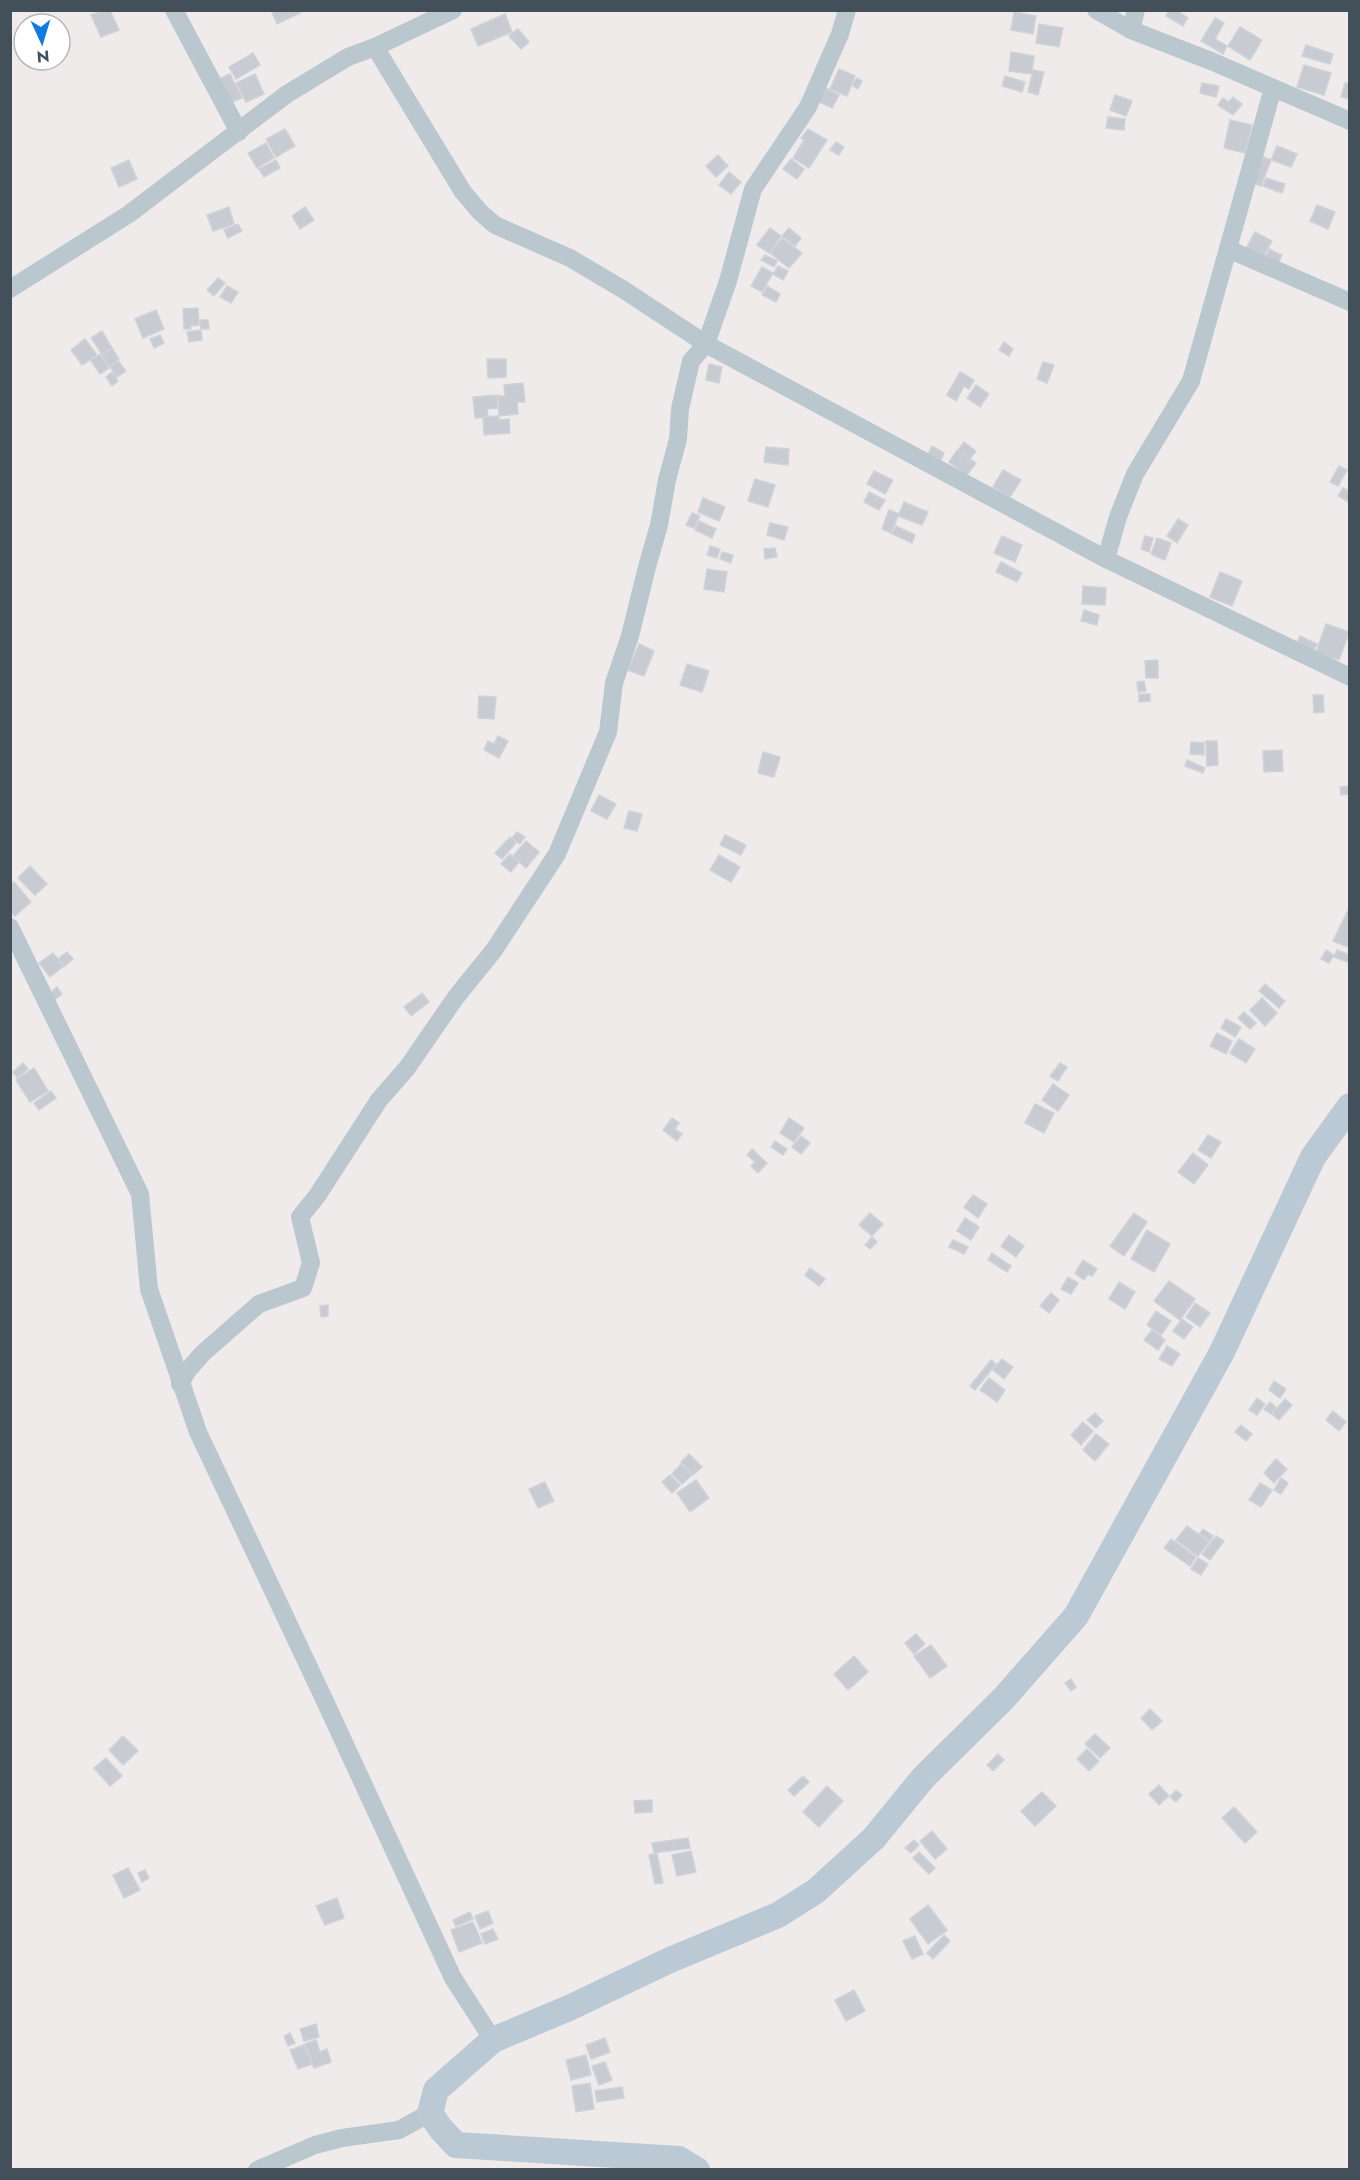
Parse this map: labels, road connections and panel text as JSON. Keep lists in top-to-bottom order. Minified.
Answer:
{"north":"bottom"}
